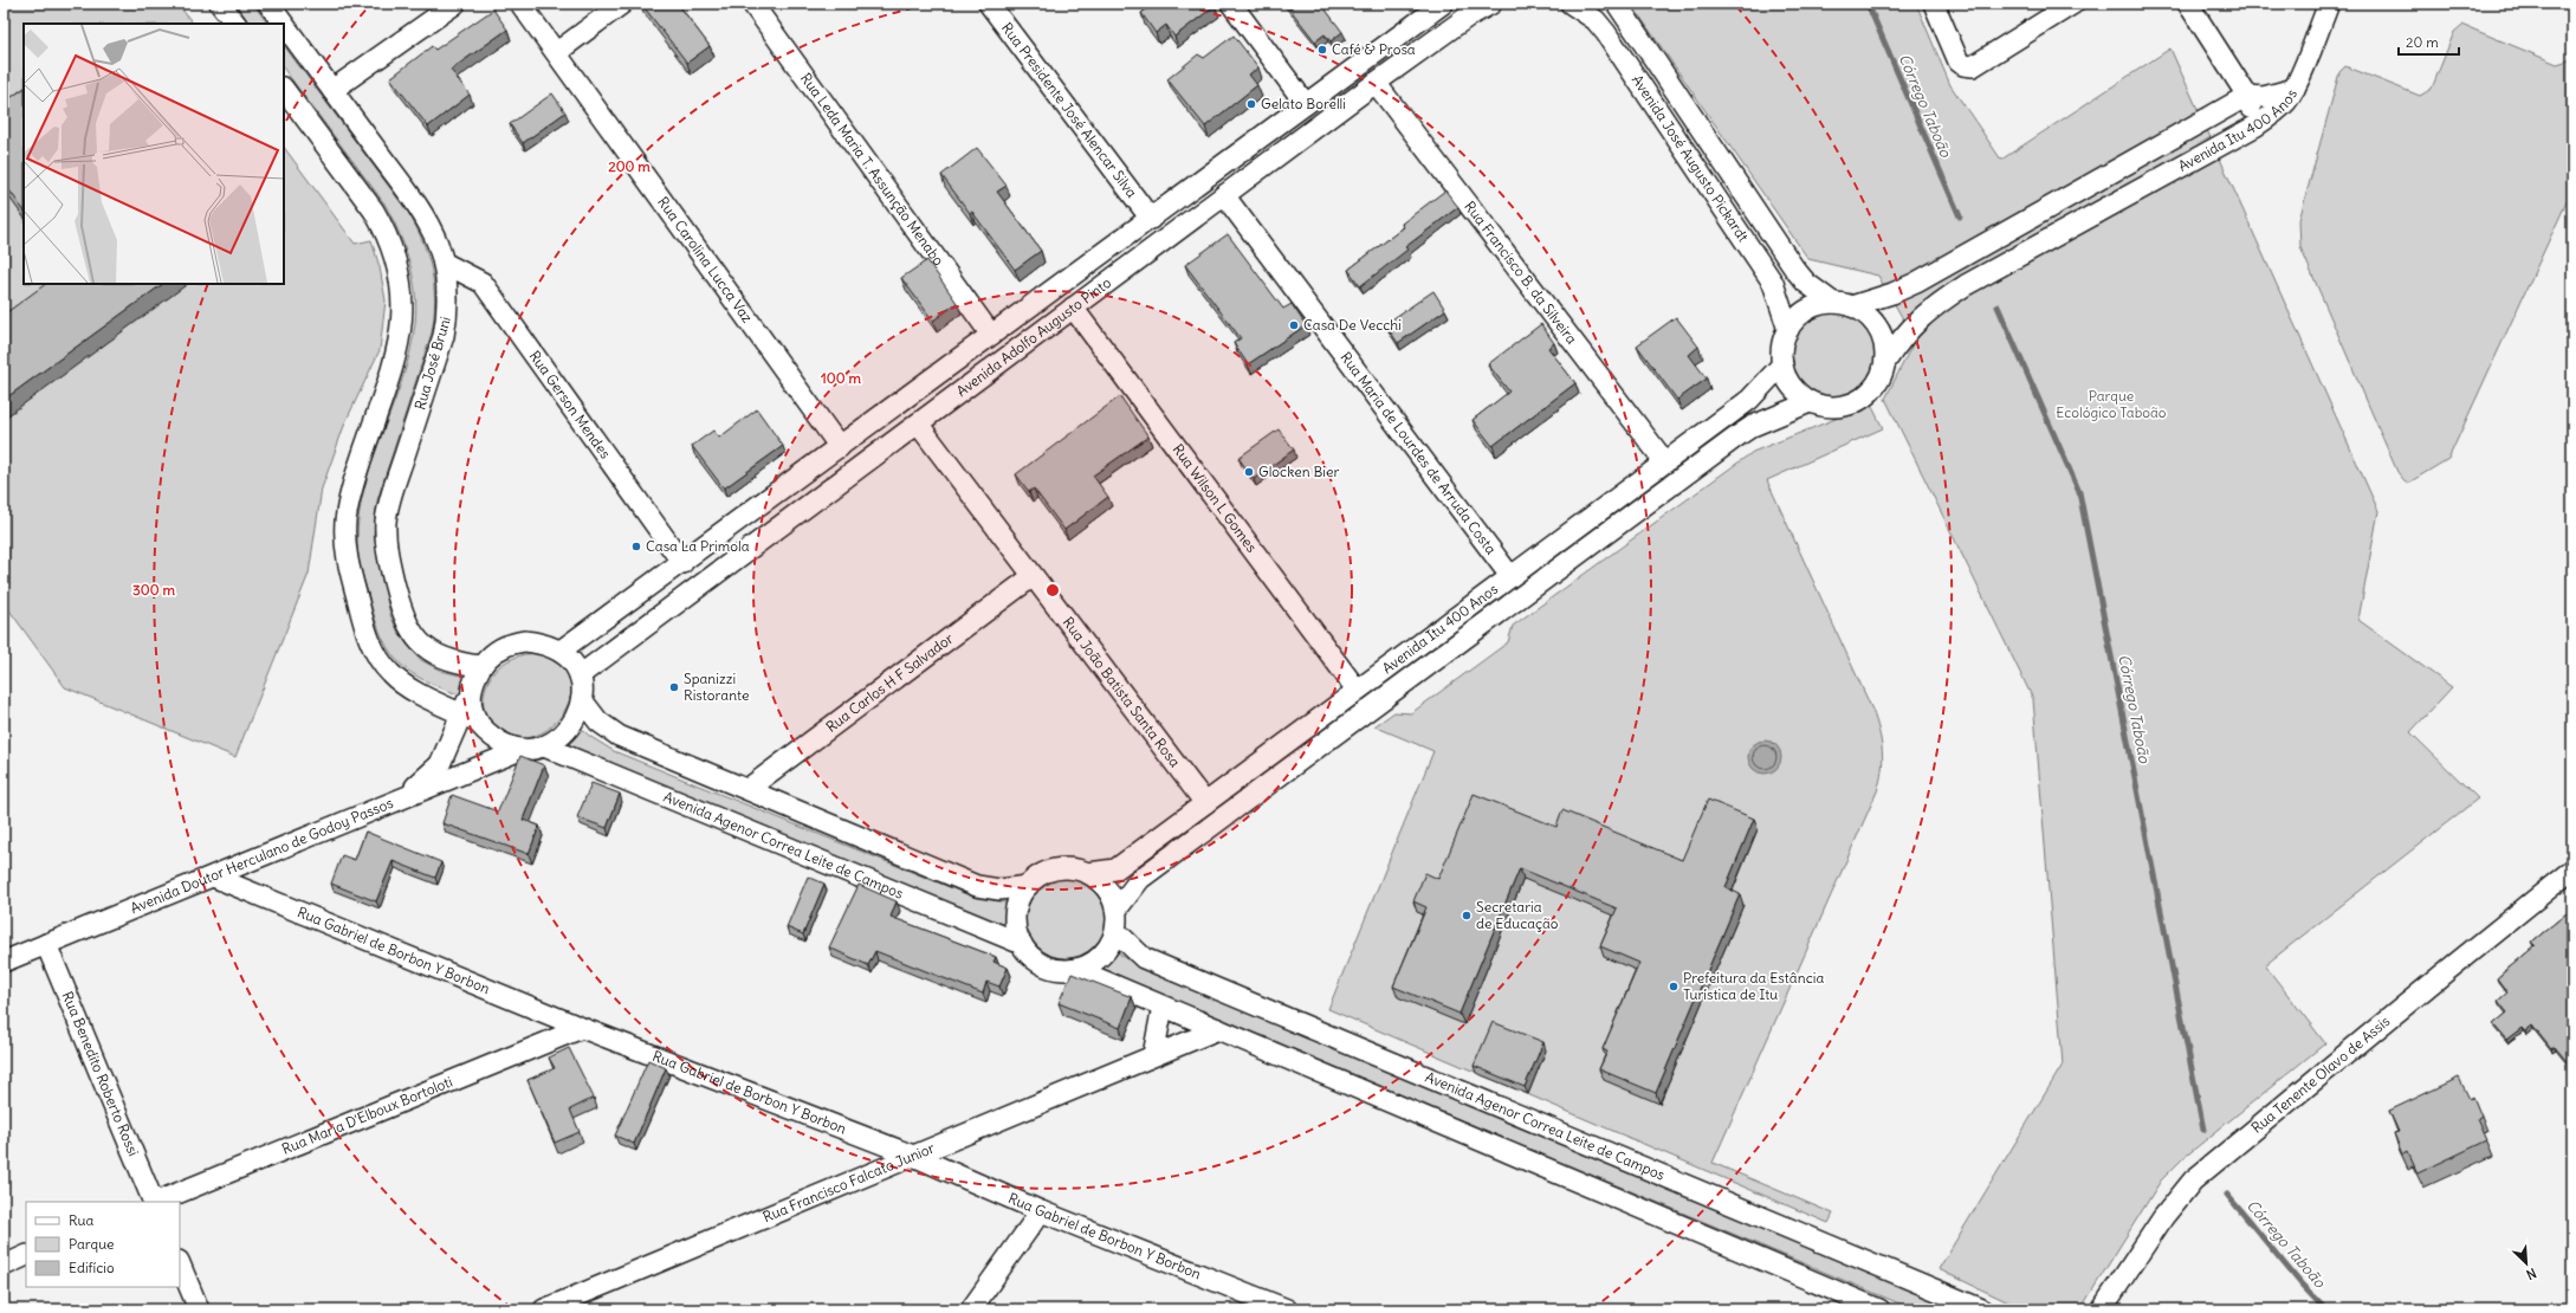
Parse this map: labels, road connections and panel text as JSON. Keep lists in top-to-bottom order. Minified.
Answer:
{"streets":{"street":["Rua Presidente José Alencar Silva","Avenida Itu 400 Anos","Avenida José Augusto Pickardt","Rua Leda Maria T. Assunção Menabo","Rua Carolina Lucca Vaz","Rua Francisco B. da Silveira","Avenida Adolfo Augusto Pinto","Rua José Bruni","Rua Gerson Mendes","Rua Maria de Lourdes de Arruda Costa","Rua Wilson L Gomes","Rua Carlos H F Salvador","Rua João Batista Santa Rosa","Avenida Agenor Correa Leite de Campos","Avenida Doutor Herculano de Godoy Passos","Rua Gabriel de Borbon Y Borbon","Rua Benedito Roberto Rossi","Rua Tenente Olavo de Assis","Rua Maria D'Elboux Bortoloti","Rua Francisco Falcato Junior"]},"crossings":[["Rua Presidente José Alencar Silva","Avenida Adolfo Augusto Pinto"],["Avenida Itu 400 Anos","Avenida José Augusto Pickardt"],["Avenida Itu 400 Anos","Rua Francisco B. da Silveira"],["Avenida Itu 400 Anos","Rua Maria de Lourdes de Arruda Costa"],["Avenida Itu 400 Anos","Rua Wilson L Gomes"],["Avenida Itu 400 Anos","Rua João Batista Santa Rosa"],["Avenida Itu 400 Anos","Avenida Agenor Correa Leite de Campos"],["Rua Leda Maria T. Assunção Menabo","Avenida Adolfo Augusto Pinto"],["Rua Carolina Lucca Vaz","Avenida Adolfo Augusto Pinto"],["Rua Francisco B. da Silveira","Avenida Adolfo Augusto Pinto"],["Avenida Adolfo Augusto Pinto","Rua José Bruni"],["Avenida Adolfo Augusto Pinto","Rua Gerson Mendes"],["Avenida Adolfo Augusto Pinto","Rua Maria de Lourdes de Arruda Costa"],["Avenida Adolfo Augusto Pinto","Rua Wilson L Gomes"],["Avenida Adolfo Augusto Pinto","Rua João Batista Santa Rosa"],["Avenida Adolfo Augusto Pinto","Avenida Agenor Correa Leite de Campos"],["Avenida Adolfo Augusto Pinto","Avenida Doutor Herculano de Godoy Passos"],["Rua José Bruni","Rua Gerson Mendes"],["Rua José Bruni","Avenida Agenor Correa Leite de Campos"],["Rua José Bruni","Avenida Doutor Herculano de Godoy Passos"],["Rua Carlos H F Salvador","Rua João Batista Santa Rosa"],["Avenida Agenor Correa Leite de Campos","Avenida Doutor Herculano de Godoy Passos"],["Avenida Doutor Herculano de Godoy Passos","Rua Gabriel de Borbon Y Borbon"],["Avenida Doutor Herculano de Godoy Passos","Rua Benedito Roberto Rossi"],["Rua Gabriel de Borbon Y Borbon","Rua Maria D'Elboux Bortoloti"],["Rua Gabriel de Borbon Y Borbon","Rua Francisco Falcato Junior"]],"water":["Córrego Taboão"],"parks":["Parque Ecológico Taboão"],"places":["Café & Prosa","Gelato Borelli","Casa De Vecchi","Glocken Bier","Casa La Primola","Spanizzi Ristorante","Secretaria de Educação","Prefeitura da Estância Turística de Itu"],"legend":["Rua","Parque","Edifício"],"scale_bar":"20 m","north":"bottom right","rings":["200 m","100 m","300 m"]}
